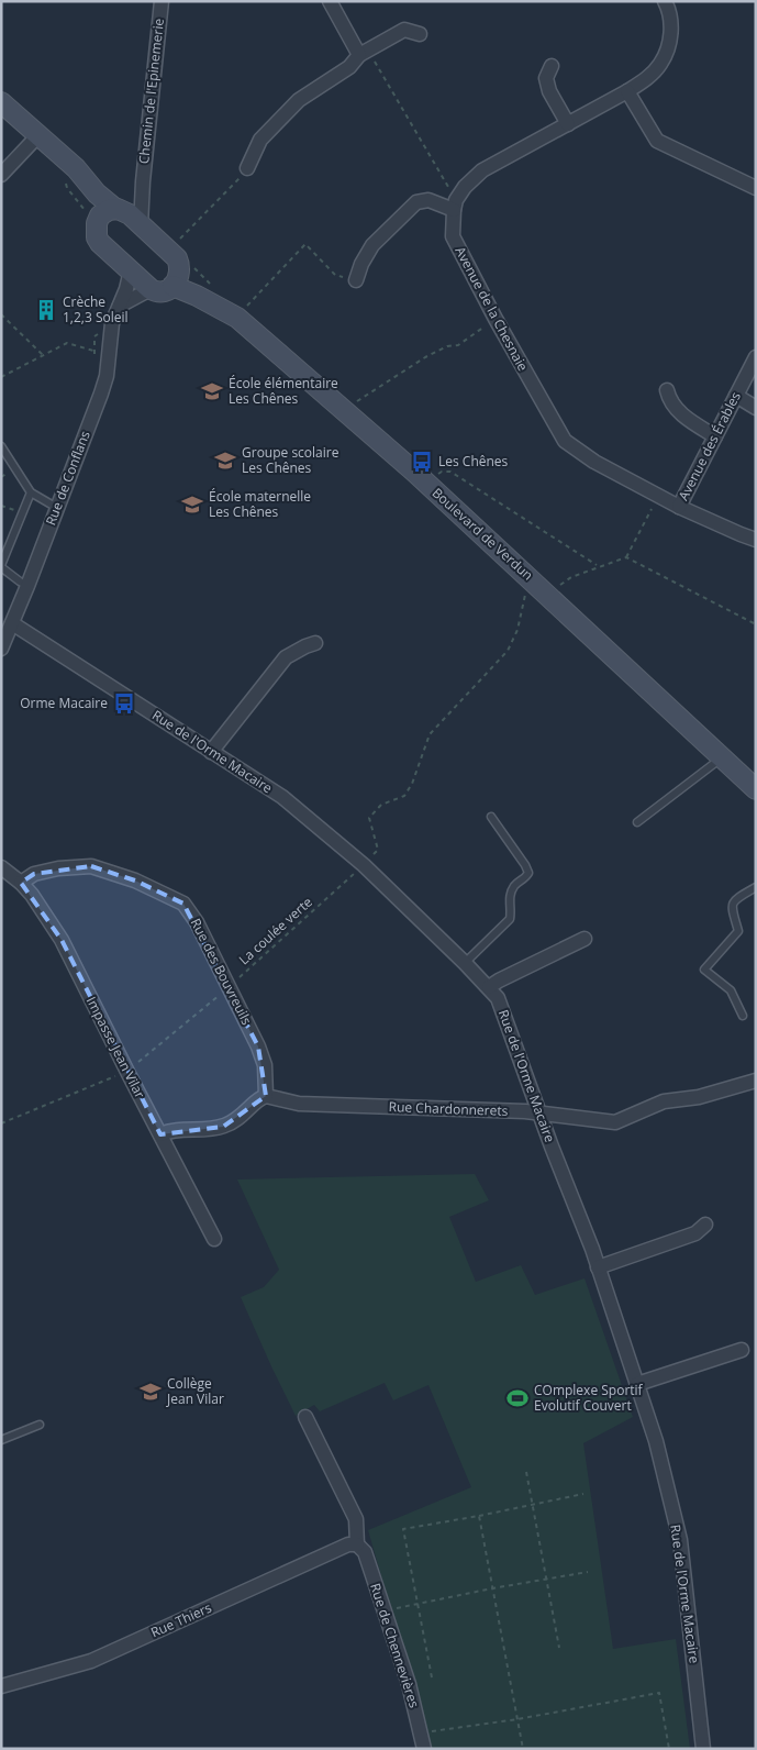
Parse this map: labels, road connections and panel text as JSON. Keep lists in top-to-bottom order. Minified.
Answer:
{"streets":{"main road":["Boulevard de Verdun"],"street":["Chemin de l'Epinemerie","Avenue de la Chesnaie","Avenue des Érables","Rue de Conflans","Rue de l'Orme Macaire","Rue des Bouvreuils","Impasse Jean Vilar","Rue Chardonnerets","Rue Thiers","Rue de Chennevières"],"path":["La coulée verte"]},"crossings":[["Chemin de l'Epinemerie","Boulevard de Verdun"],["Avenue de la Chesnaie","Avenue des Érables"],["Rue de Conflans","Rue de l'Orme Macaire"],["Boulevard de Verdun","La coulée verte"],["Rue de l'Orme Macaire","La coulée verte"],["Rue de l'Orme Macaire","Rue Chardonnerets"],["La coulée verte","Rue des Bouvreuils"],["La coulée verte","Impasse Jean Vilar"],["Rue des Bouvreuils","Impasse Jean Vilar"],["Rue des Bouvreuils","Rue Chardonnerets"],["Rue Thiers","Rue de Chennevières"]],"places":{"building":["Crèche 1,2,3 Soleil"],"school or university":["École élémentaire Les Chênes","Groupe scolaire Les Chênes","École maternelle Les Chênes","Collège Jean Vilar"],"bus stop":["Les Chênes","Orme Macaire"],"sports":["COmplexe Sportif Evolutif Couvert"]}}
